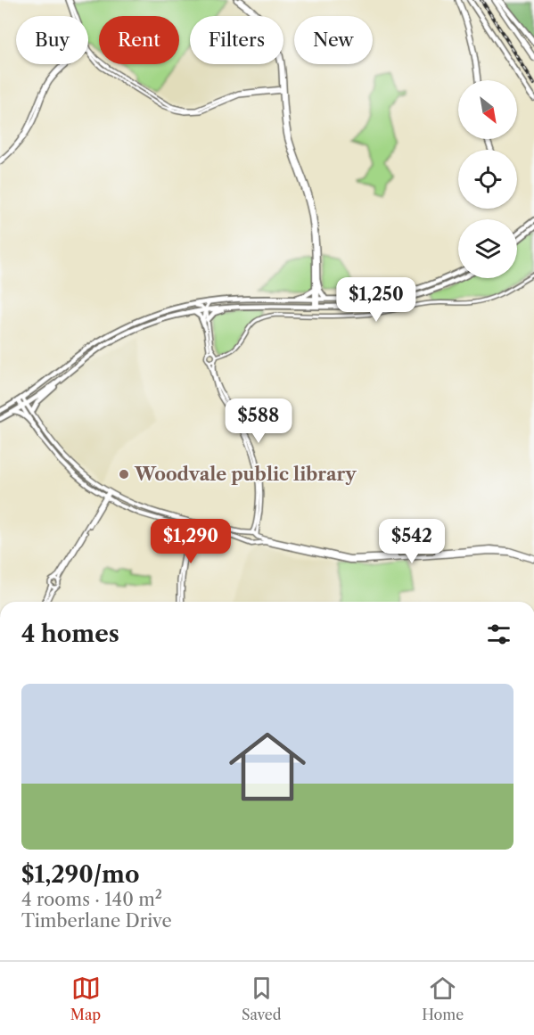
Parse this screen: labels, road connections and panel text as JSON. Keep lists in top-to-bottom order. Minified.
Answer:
{"places":["Woodvale public library"],"north":"bottom right","page":{"chip":["Buy","Rent","Filters","New"],"price":["$1,250","$588","$1,290","$542"],"heading":"4 homes","list":[{"name":"$1,290/mo","note":"4 rooms · 140 m² · Timberlane Drive"}],"tabs":["Map","Saved","Home"]}}
